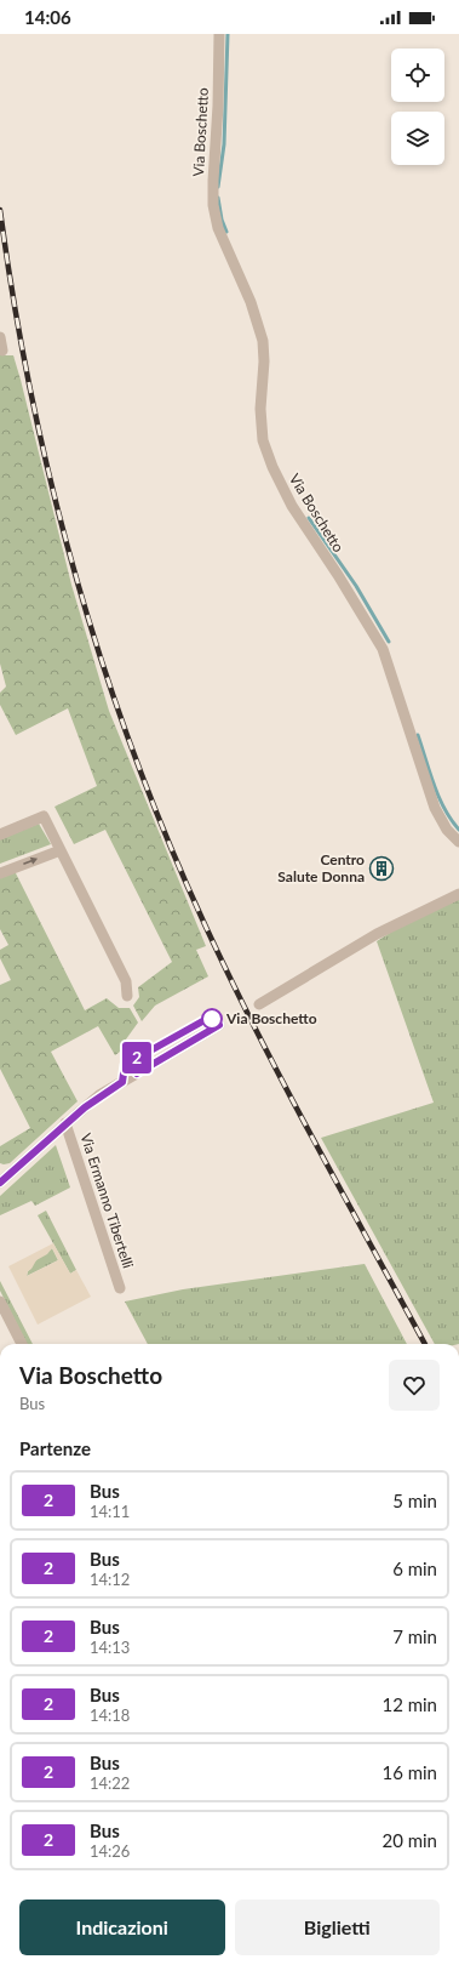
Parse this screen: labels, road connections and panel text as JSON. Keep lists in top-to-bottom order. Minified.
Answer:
{"streets":{"street":["Via Boschetto","Via Ermanno Tibertelli"]},"places":{"building":["Centro Salute Donna"],"other":["Via Boschetto"]},"lines":["bus line 2"],"page":{"status":"14:06","on_map":"2","heading":[["Via Boschetto","Bus"],"Partenze"],"list":[{"mark":"2","name":"Bus","note":"14:11","value":"5 min"},{"mark":"2","name":"Bus","note":"14:12","value":"6 min"},{"mark":"2","name":"Bus","note":"14:13","value":"7 min"},{"mark":"2","name":"Bus","note":"14:18","value":"12 min"},{"mark":"2","name":"Bus","note":"14:22","value":"16 min"},{"mark":"2","name":"Bus","note":"14:26","value":"20 min"}],"buttons":["Indicazioni","Biglietti"]}}
